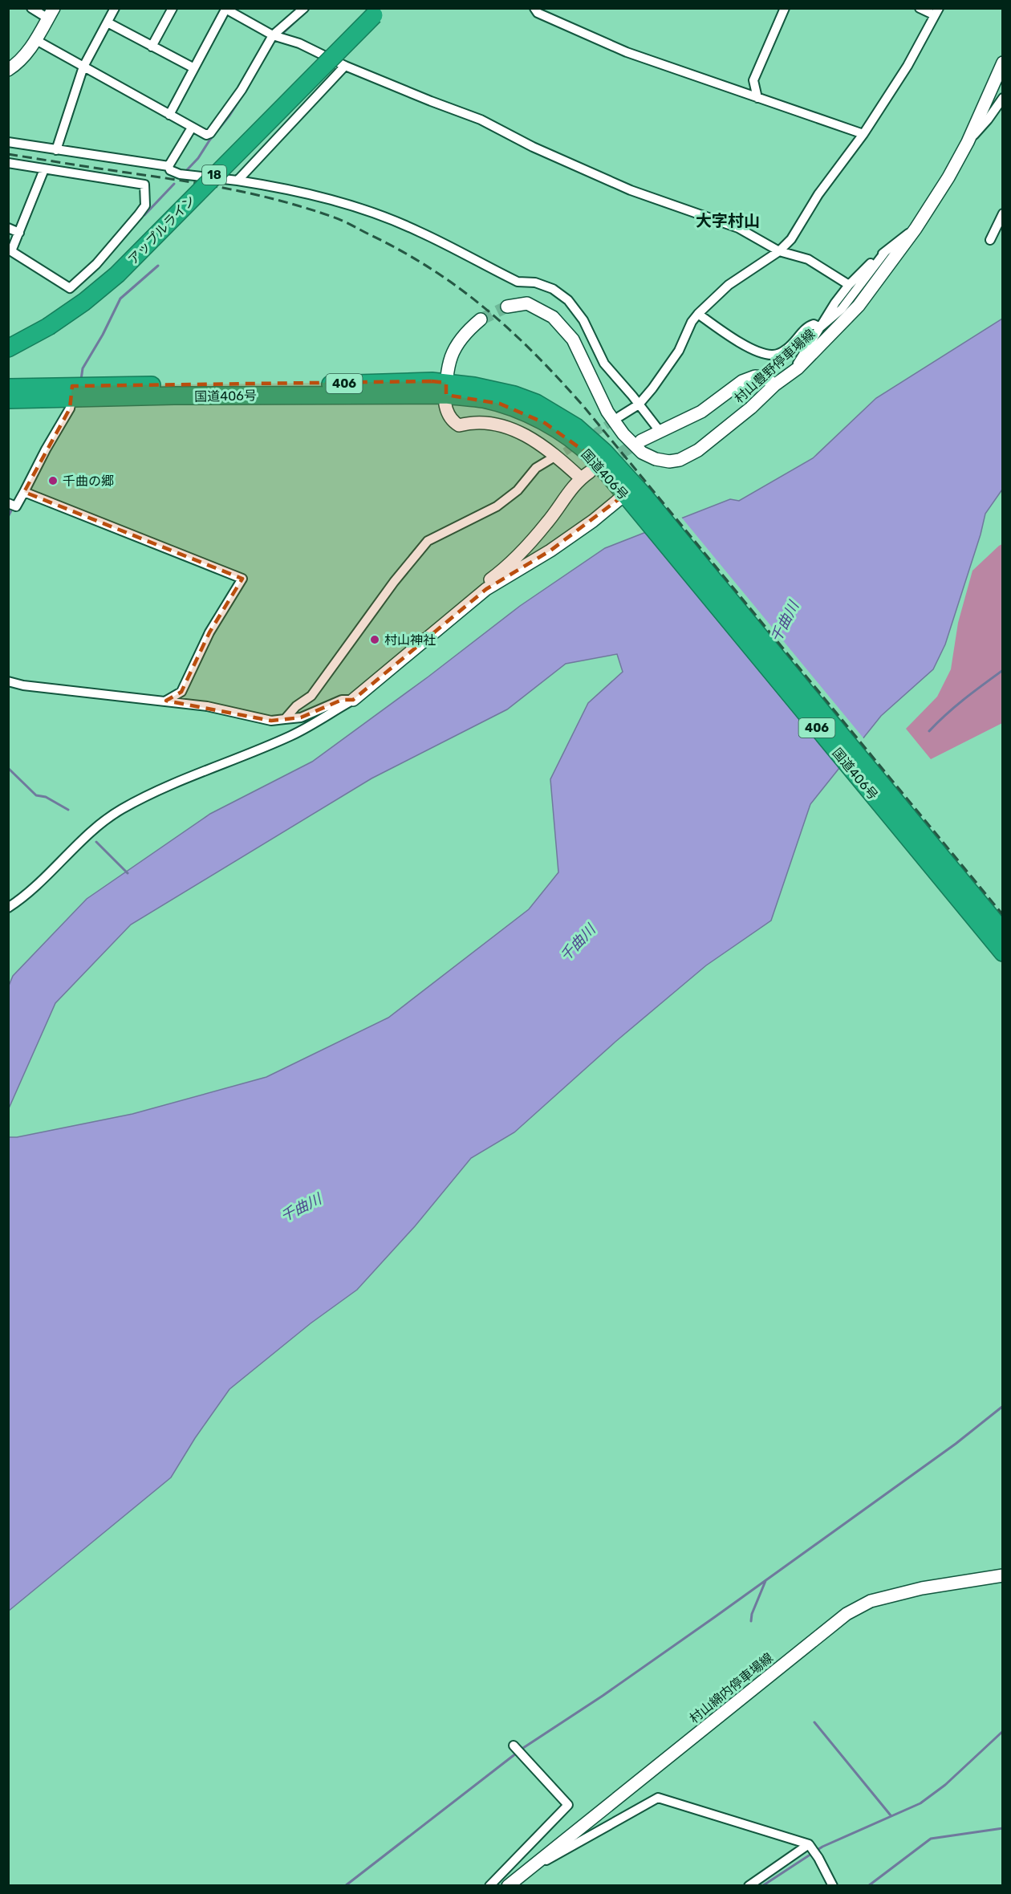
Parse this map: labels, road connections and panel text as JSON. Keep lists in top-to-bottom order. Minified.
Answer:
{"streets":{"highway":["18","アップルライン","406","国道406号"],"main road":["村山豊野停車場線","村山綿内停車場線"]},"districts":["大字村山"],"water":["千曲川"],"places":["千曲の郷","村山神社"]}
